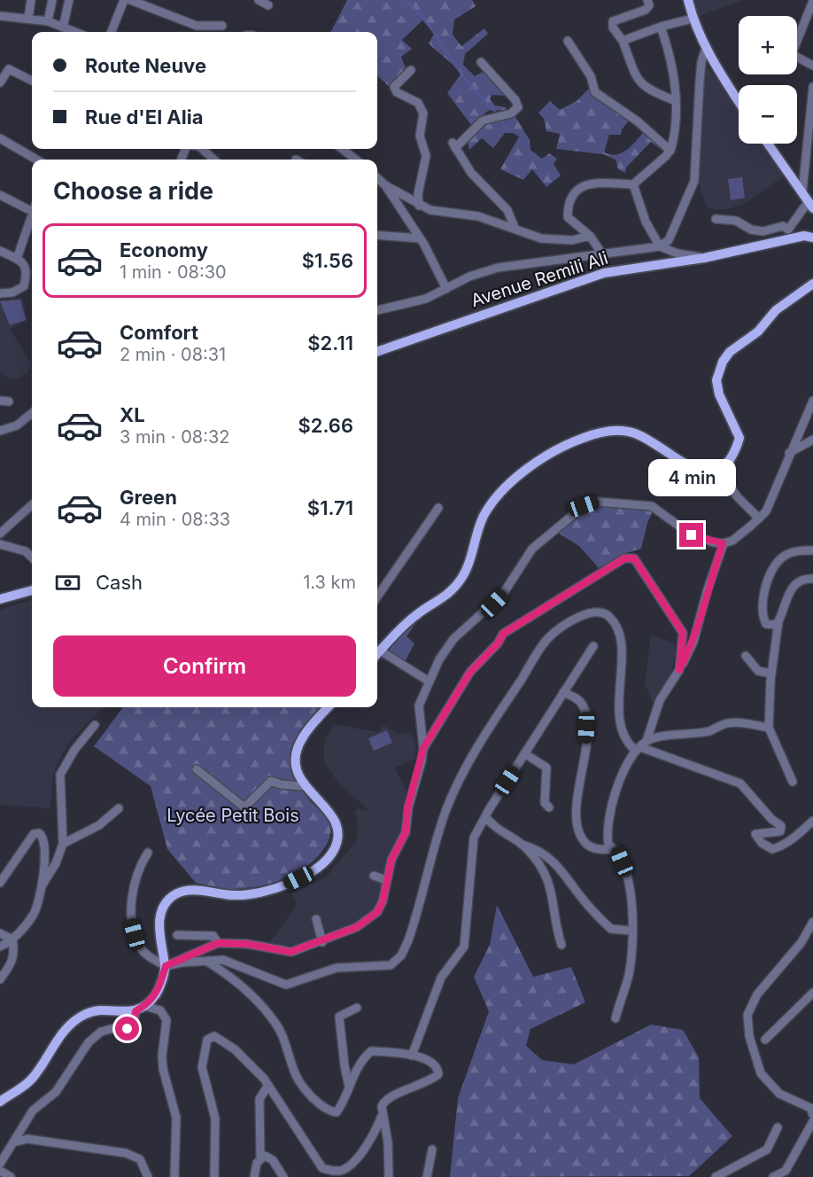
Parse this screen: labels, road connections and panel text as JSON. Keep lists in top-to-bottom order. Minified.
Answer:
{"streets":{"main road":["Avenue Remili Ali"]},"parks":["Lycée Petit Bois"],"page":{"map_buttons":["+","−"],"banner":["Route Neuve","Rue d'El Alia"],"heading":"Choose a ride","list":[{"name":"Economy","note":"1 min · 08:30","value":"$1.56"},{"name":"Comfort","note":"2 min · 08:31","value":"$2.11"},{"name":"XL","note":"3 min · 08:32","value":"$2.66"},{"name":"Green","note":"4 min · 08:33","value":"$1.71"}],"bubble":"4 min","pay":["Cash","1.3 km"],"buttons":"Confirm"}}
